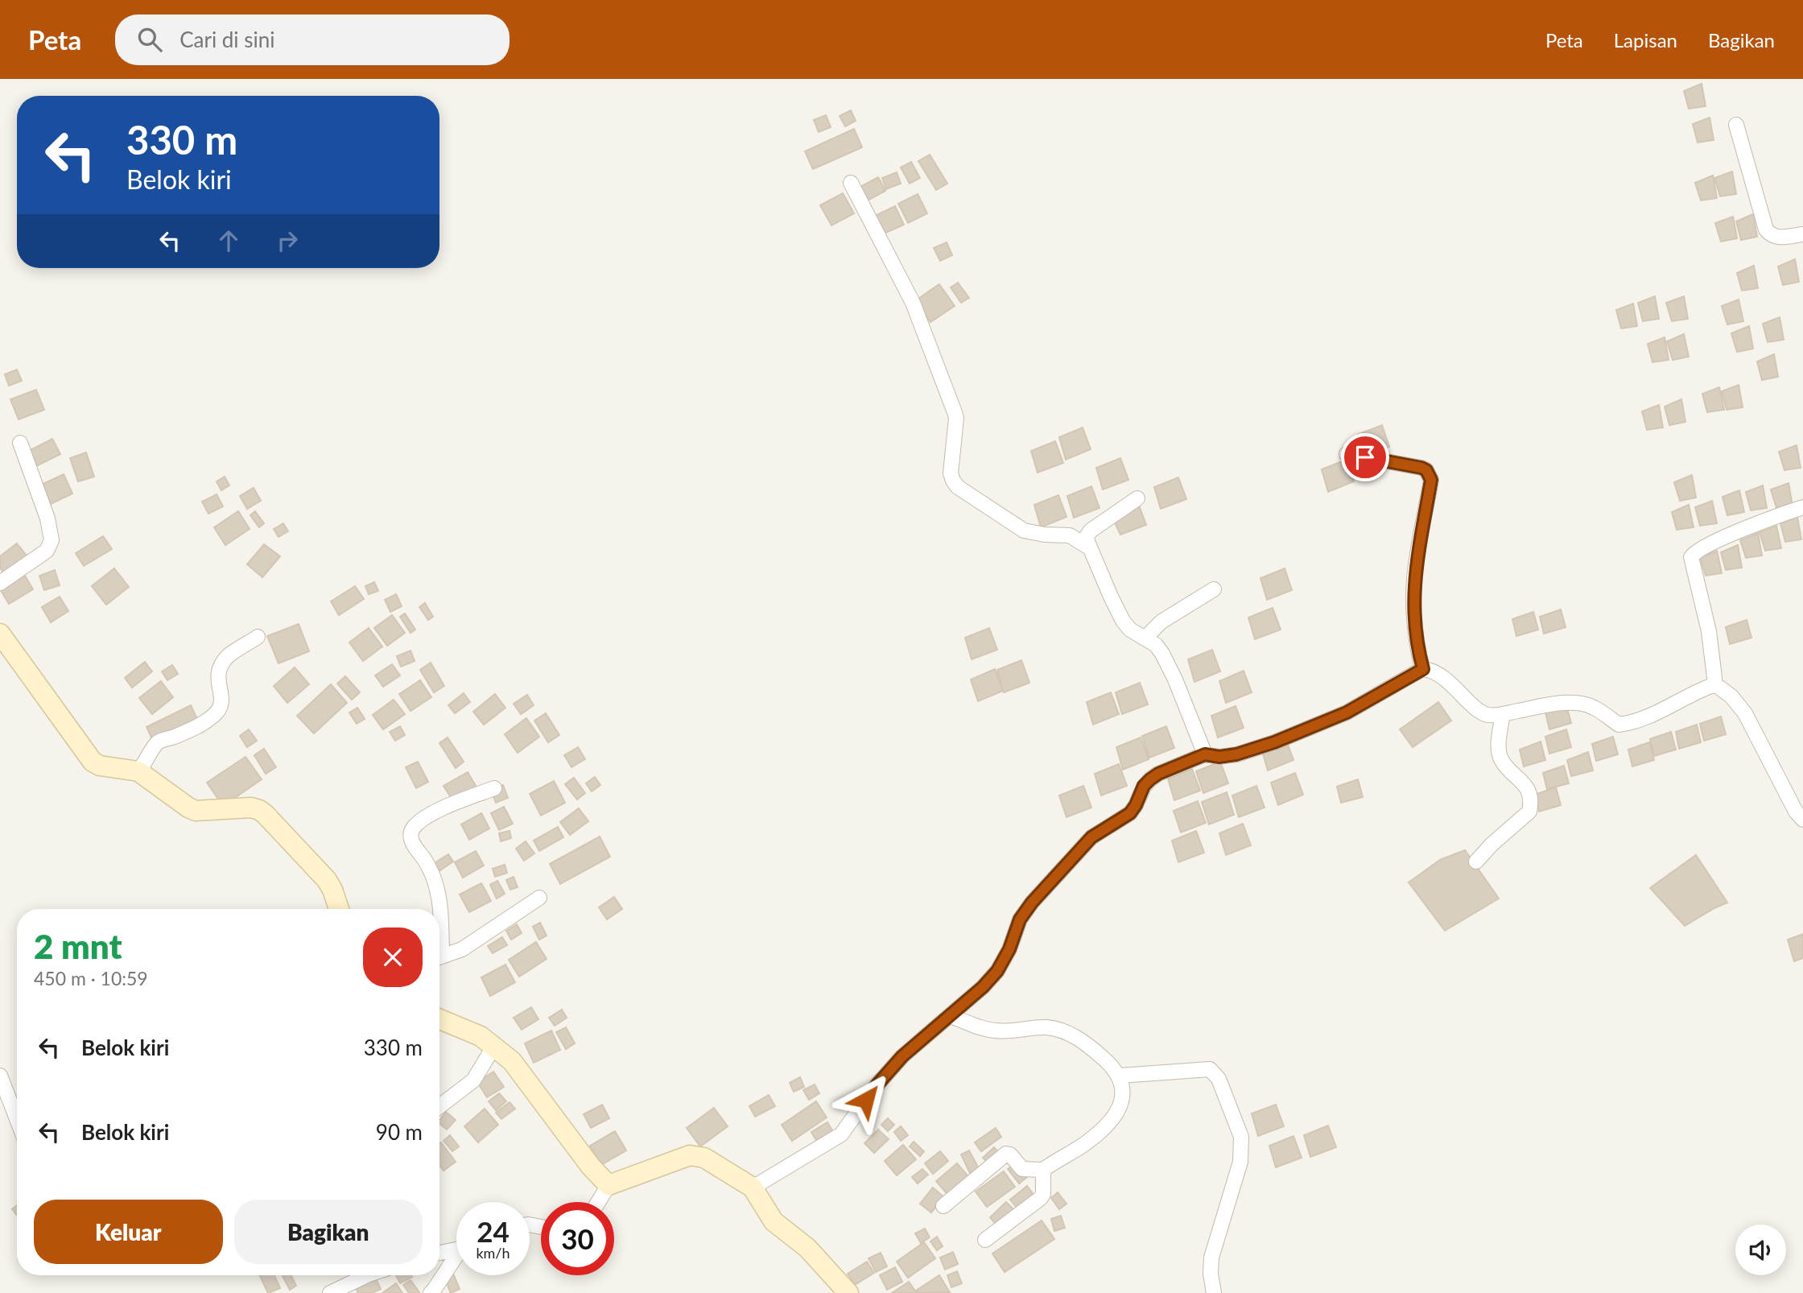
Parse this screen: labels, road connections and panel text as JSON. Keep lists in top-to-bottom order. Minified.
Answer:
{"page":{"header":"Peta","search":"Cari di sini","nav":["Peta","Lapisan","Bagikan"],"turn":["330 m","Belok kiri"],"heading":["2 mnt","450 m · 10:59"],"list":[{"name":"Belok kiri","value":"330 m"},{"name":"Belok kiri","value":"90 m"}],"buttons":["Keluar","Bagikan"],"speed":"24 km/h","limit":"30"}}
